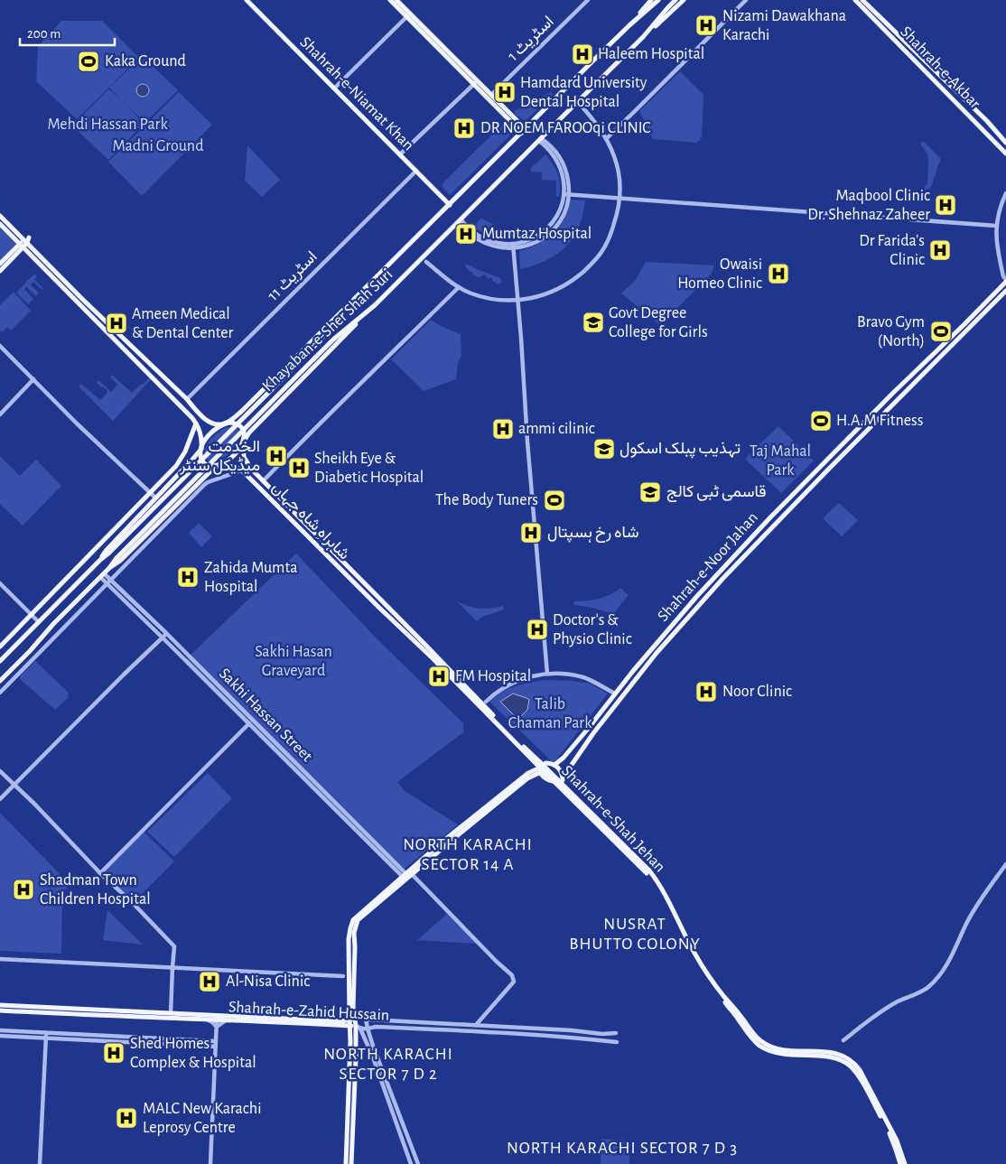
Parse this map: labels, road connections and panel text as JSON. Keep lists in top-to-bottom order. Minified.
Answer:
{"streets":{"main road":["Shahrah-e-Akbar","Shahrah-e-Niamat Khan","Khayaban-e-Sher Shah Suri","شاہراہِ شاہ جہاں","Shahrah-e-Noor Jahan","Shahrah-e-Shah Jehan","Shahrah-e-Zahid Hussain"],"street":["اسٹریٹ 1","اسٹریٹ 11","Sakhi Hassan Street"]},"crossings":[["Shahrah-e-Niamat Khan","اسٹریٹ 11"],["Shahrah-e-Niamat Khan","Khayaban-e-Sher Shah Suri"],["Khayaban-e-Sher Shah Suri","Sakhi Hassan Street"],["شاہراہِ شاہ جہاں","Shahrah-e-Shah Jehan"]],"districts":["NORTH KARACHI SECTOR 14 A","NUSRAT BHUTTO COLONY","NORTH KARACHI SECTOR 7 D 2","NORTH KARACHI SECTOR 7 D 3"],"parks":["Mehdi Hassan Park","Madni Ground","Taj Mahal Park","Sakhi Hasan Graveyard","Talib Chaman Park"],"places":{"hospital":["Nizami Dawakhana Karachi","Haleem Hospital","Hamdard University Dental Hospital","DR NOEM FAROOqi CLINIC","Maqbool Clinic Dr. Shehnaz Zaheer","Mumtaz Hospital","Dr Farida's Clinic","Owaisi Homeo Clinic","Ameen Medical & Dental Center","ammi cilinic","الخدمت میڈیکل سنٹر","Sheikh Eye & Diabetic Hospital","شاہ رخ ہسپتال","Zahida Mumta Hospital","Doctor's & Physio Clinic","FM Hospital","Noor Clinic","Shadman Town Children Hospital","Al-Nisa Clinic","Shed Homes Complex & Hospital","MALC New Karachi Leprosy Centre"],"sports":["Kaka Ground","Bravo Gym (North)","H.A.M Fitness","The Body Tuners"],"school or university":["Govt Degree College for Girls","تہذیب پبلک اسکول","قاسمی ٹبی کالج"]},"scale_bar":"200 m"}
